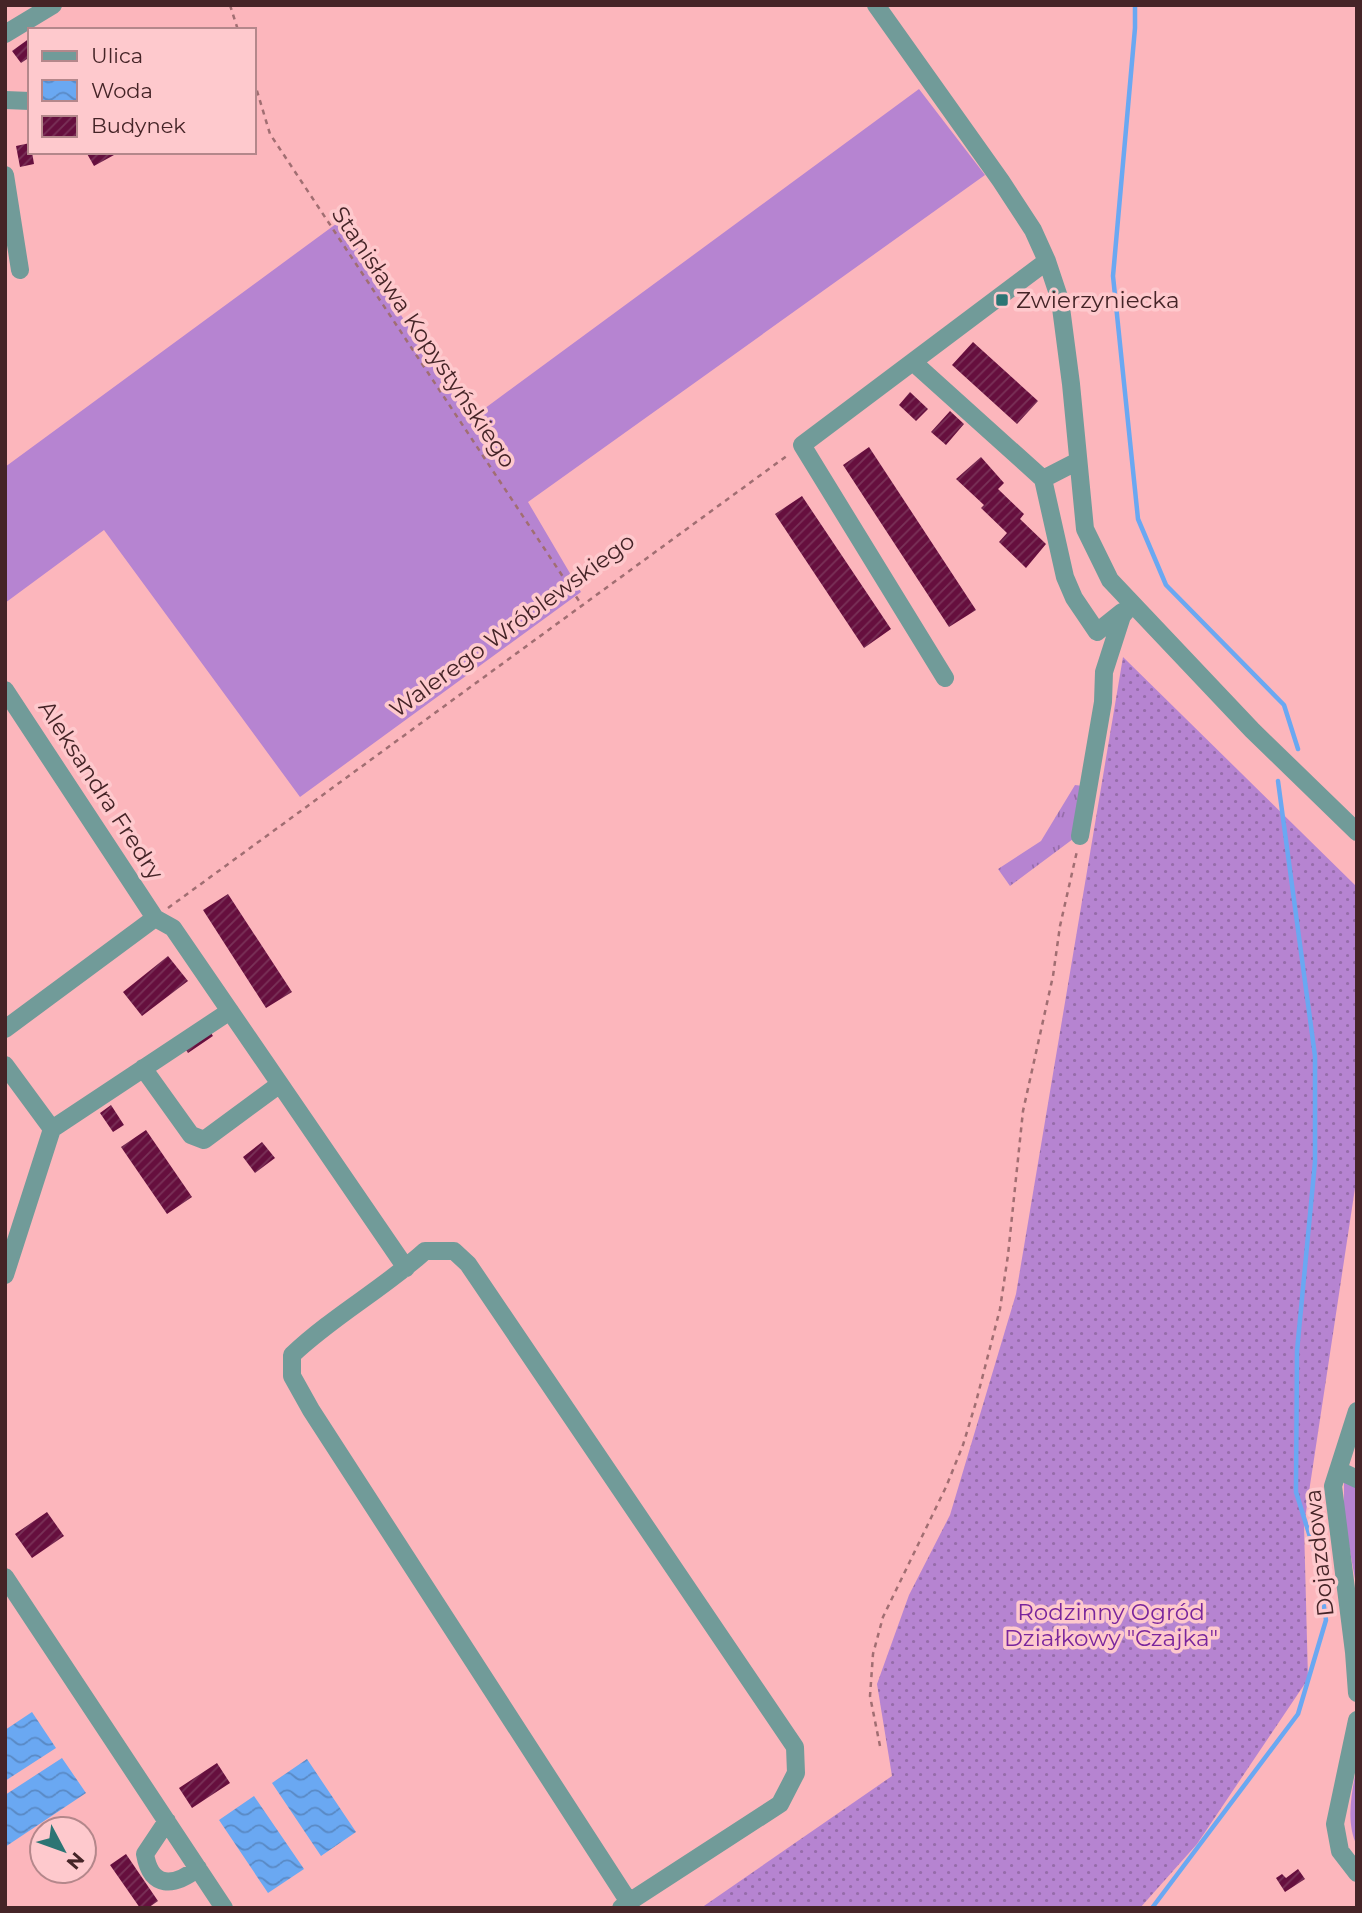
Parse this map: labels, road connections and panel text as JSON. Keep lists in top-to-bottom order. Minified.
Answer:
{"streets":{"street":["Aleksandra Fredry","Dojazdowa"],"path":["Stanisława Kopystyńskiego","Walerego Wróblewskiego"]},"crossings":[["Stanisława Kopystyńskiego","Walerego Wróblewskiego"],["Walerego Wróblewskiego","Aleksandra Fredry"]],"parks":["Rodzinny Ogród Działkowy \"Czajka\""],"places":{"transit":["Zwierzyniecka"]},"legend":["Ulica","Woda","Budynek"],"north":"bottom right"}
